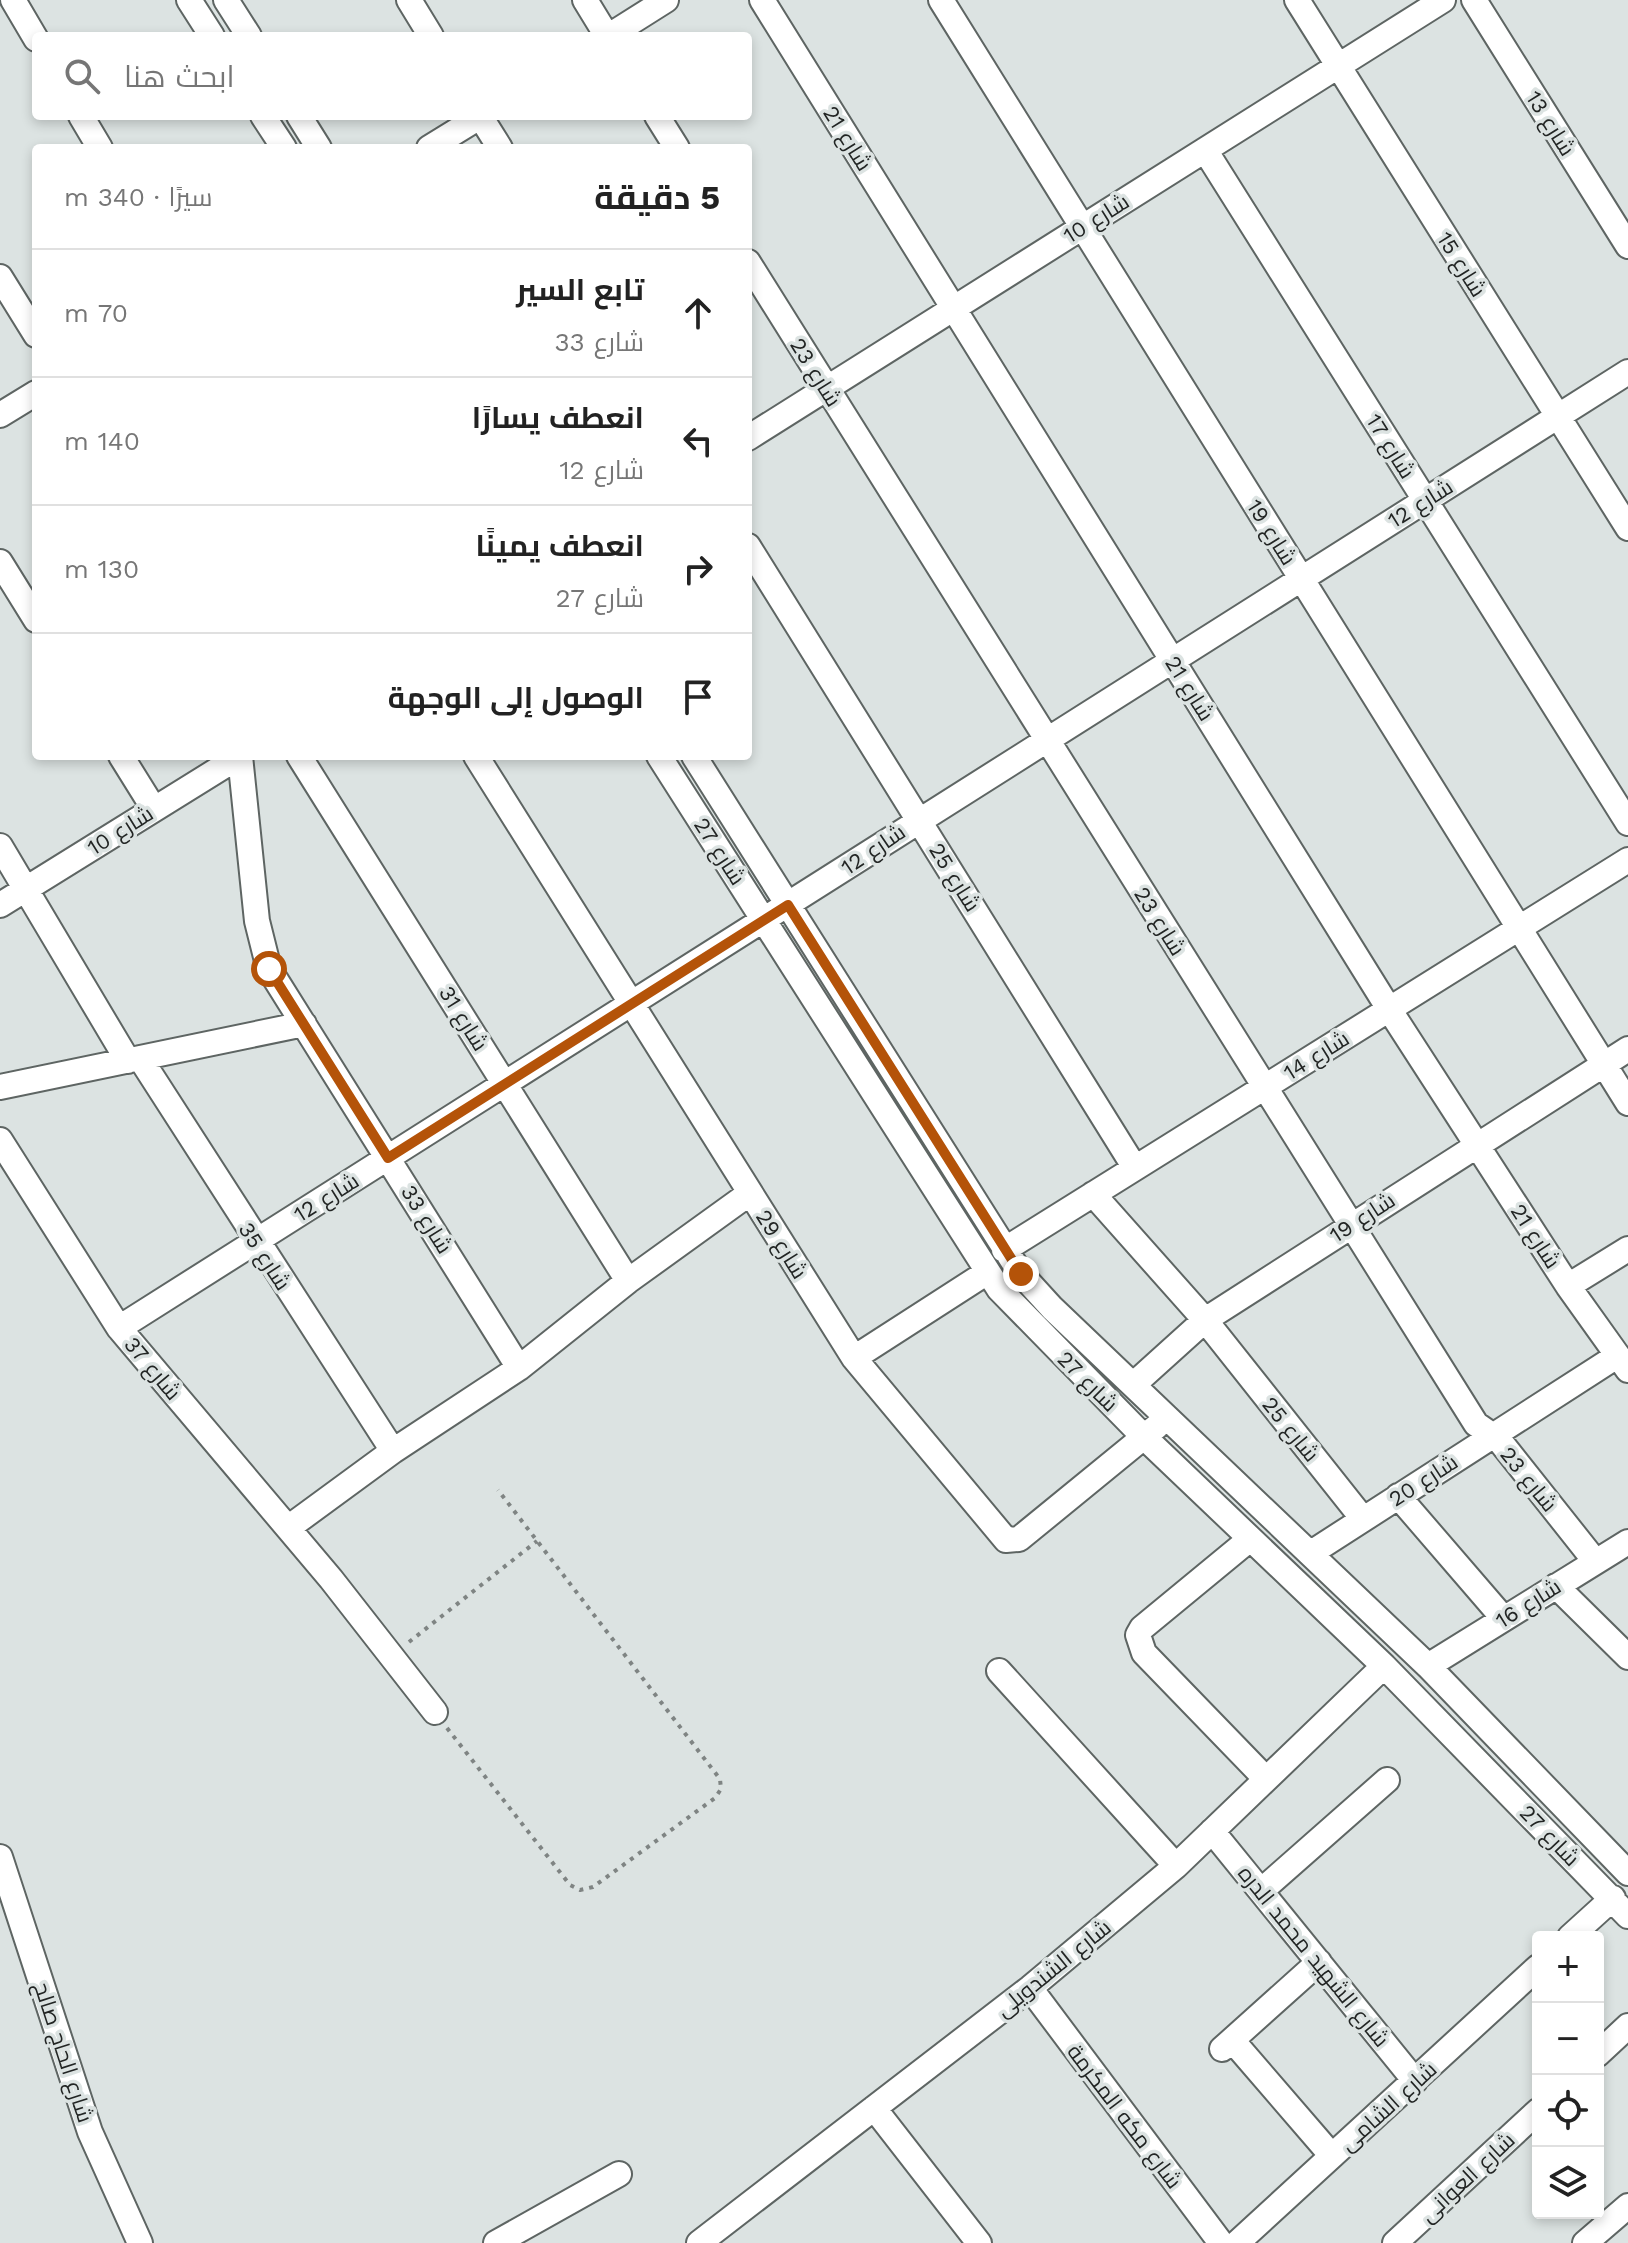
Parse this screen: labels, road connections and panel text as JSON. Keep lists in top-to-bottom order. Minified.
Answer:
{"streets":{"street":["شارع 13","شارع 21","شارع 10","شارع 15","شارع 23","شارع 17","شارع 12","شارع 19","شارع 27","شارع 25","شارع 31","شارع 14","شارع 33","شارع 29","شارع 35","شارع 37","شارع 20","شارع 16","شارع الشهيد محمد الدره","شارع الشندويلى","شارع الحاج صالح","شارع الشامى","شارع مكه المكرمة","شارع العوانى"]},"crossings":[["شارع 21","شارع 10"],["شارع 21","شارع 12"],["شارع 21","شارع 19"],["شارع 21","شارع 14"],["شارع 21","شارع 20"],["شارع 10","شارع 15"],["شارع 10","شارع 23"],["شارع 10","شارع 17"],["شارع 10","شارع 19"],["شارع 10","شارع 35"],["شارع 15","شارع 12"],["شارع 23","شارع 12"],["شارع 23","شارع 19"],["شارع 23","شارع 14"],["شارع 23","شارع 20"],["شارع 23","شارع 16"],["شارع 17","شارع 12"],["شارع 12","شارع 19"],["شارع 12","شارع 27"],["شارع 12","شارع 25"],["شارع 12","شارع 31"],["شارع 12","شارع 33"],["شارع 12","شارع 29"],["شارع 12","شارع 35"],["شارع 12","شارع 37"],["شارع 19","شارع 27"],["شارع 19","شارع 25"],["شارع 19","شارع 14"],["شارع 27","شارع 14"],["شارع 27","شارع 29"],["شارع 27","شارع 20"],["شارع 27","شارع 16"],["شارع 27","شارع الشندويلى"],["شارع 25","شارع 14"],["شارع 25","شارع 20"],["شارع الشهيد محمد الدره","شارع الشندويلى"],["شارع الشهيد محمد الدره","شارع الشامى"],["شارع الشندويلى","شارع مكه المكرمة"]],"page":{"search":"ابحث هنا","heading":["5 دقيقة","سيرًا · 340 m"],"list":[["تابع السير","شارع 33","70 m"],["انعطف يسارًا","شارع 12","140 m"],["انعطف يمينًا","شارع 27","130 m"],"الوصول إلى الوجهة"],"map_buttons":["+","−"]}}
